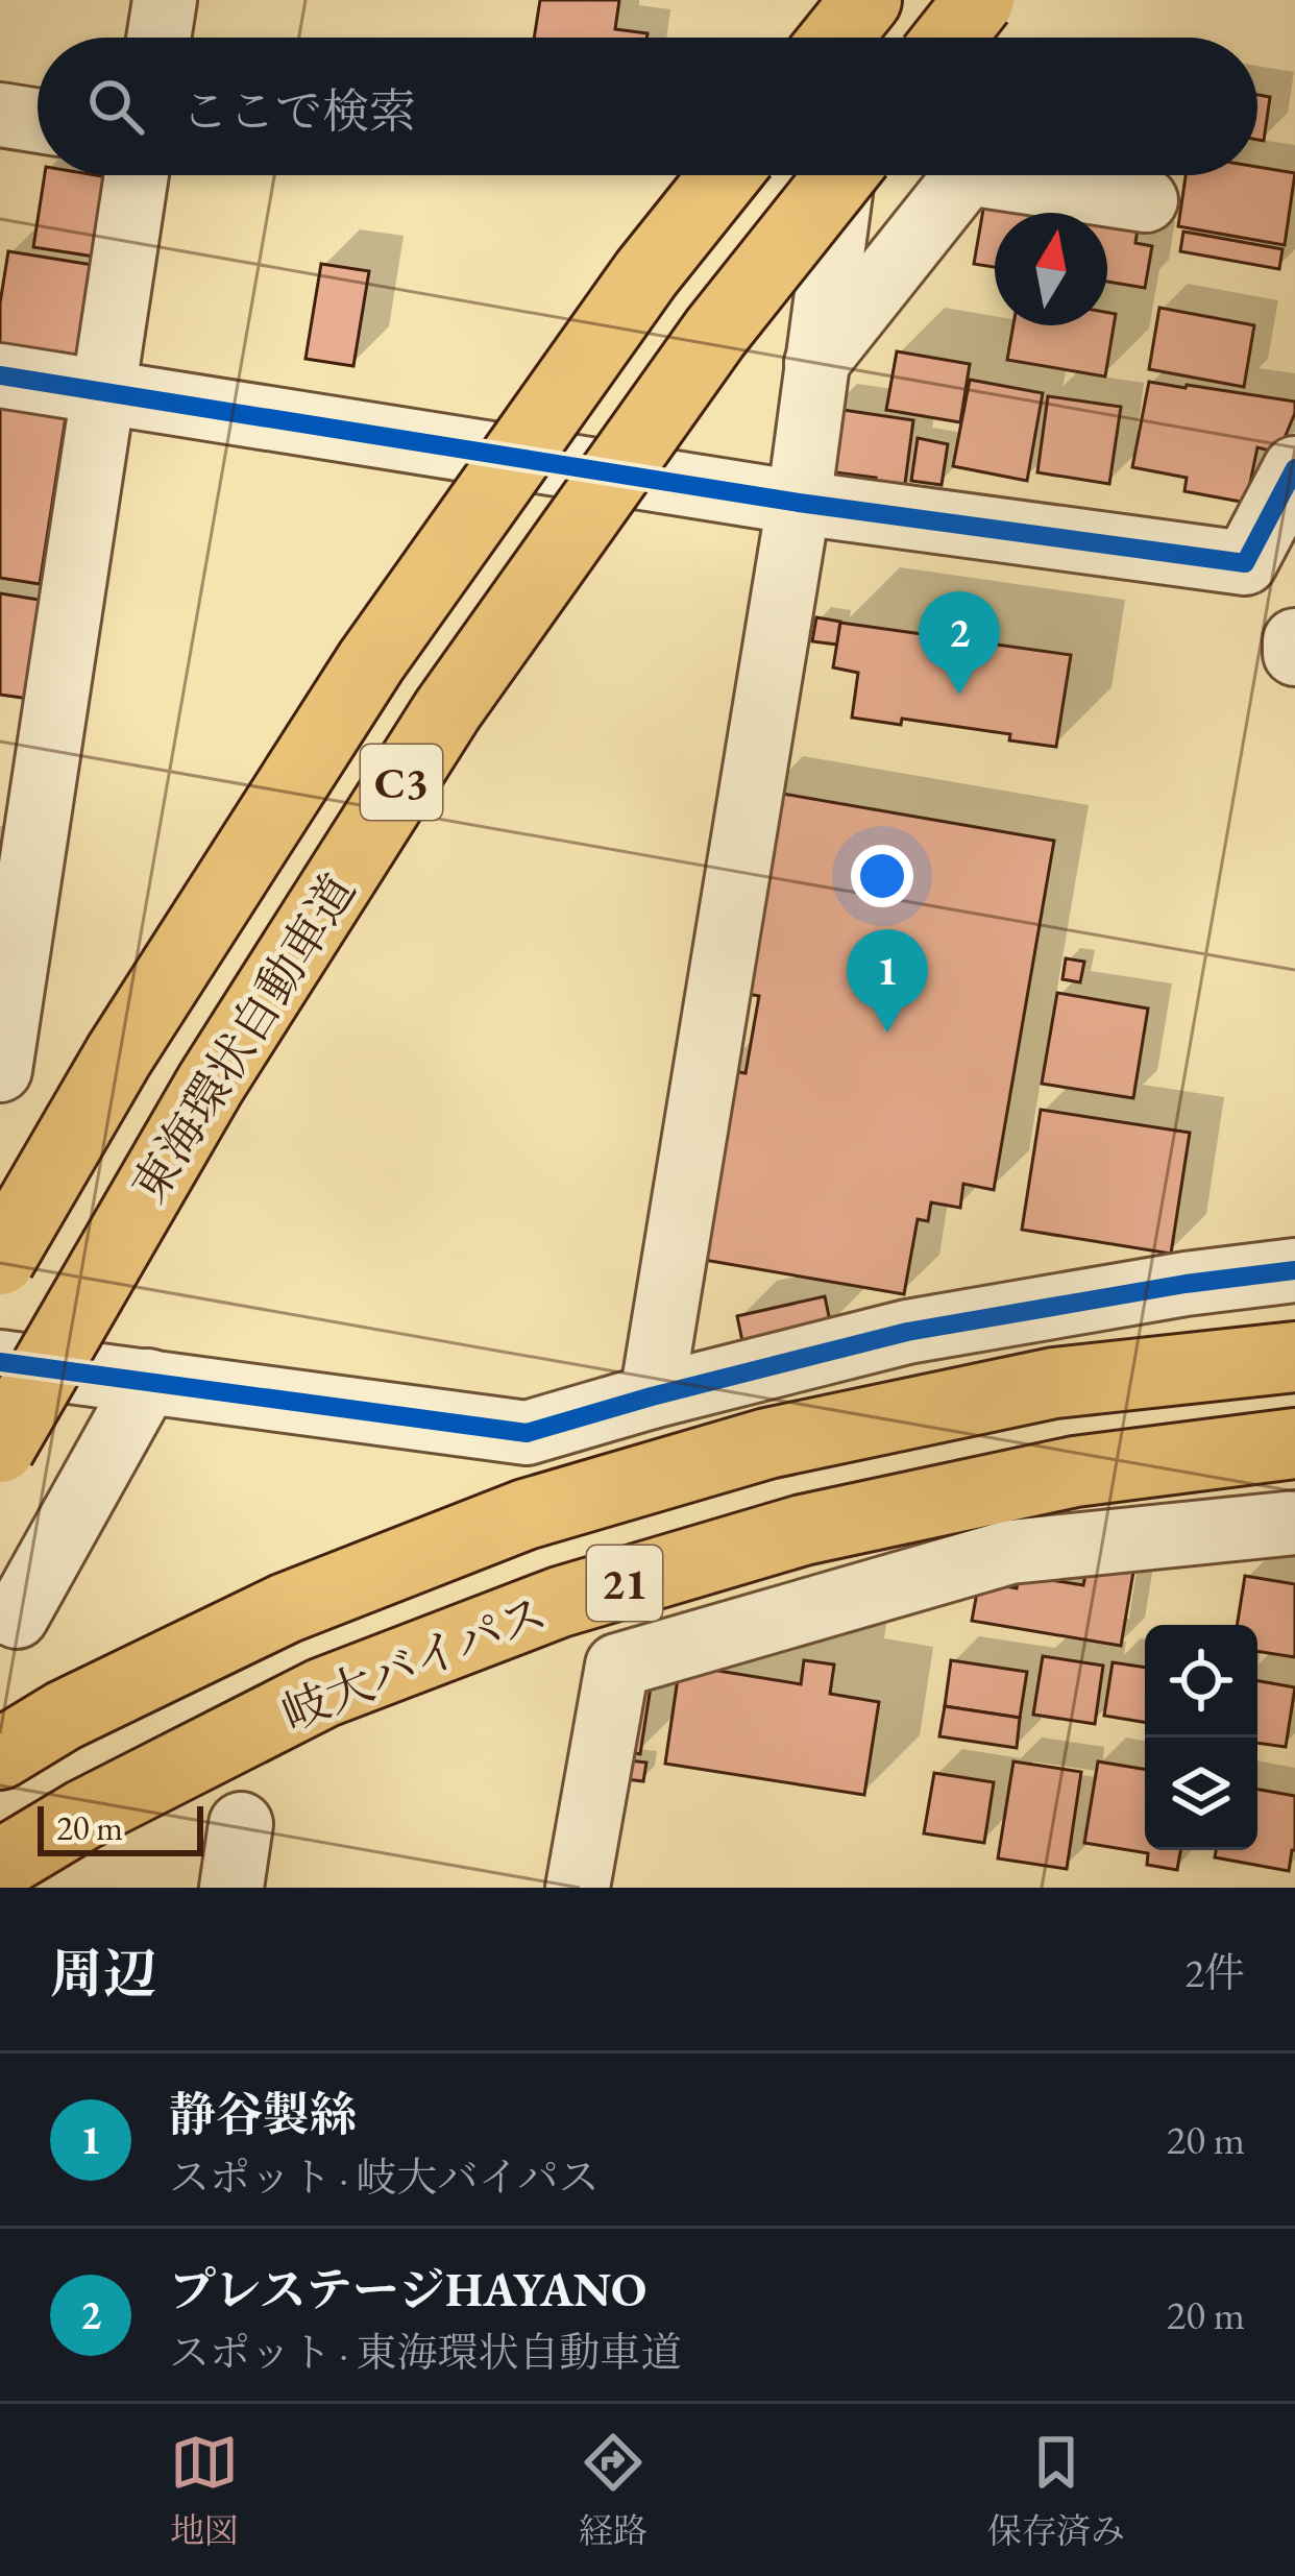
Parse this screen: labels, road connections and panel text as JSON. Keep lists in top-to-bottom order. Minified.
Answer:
{"streets":{"highway":["C3","東海環状自動車道","21","岐大バイパス"]},"scale_bar":"20 m","north":"top","page":{"search":"ここで検索","pins":["2","1"],"scale":"20 m","heading":["周辺","2件"],"list":[{"mark":"1","name":"静谷製絲","note":"スポット · 岐大バイパス","value":"20 m"},{"mark":"2","name":"プレステージHAYANO","note":"スポット · 東海環状自動車道","value":"20 m"}],"nav":["地図","経路","保存済み"]}}
